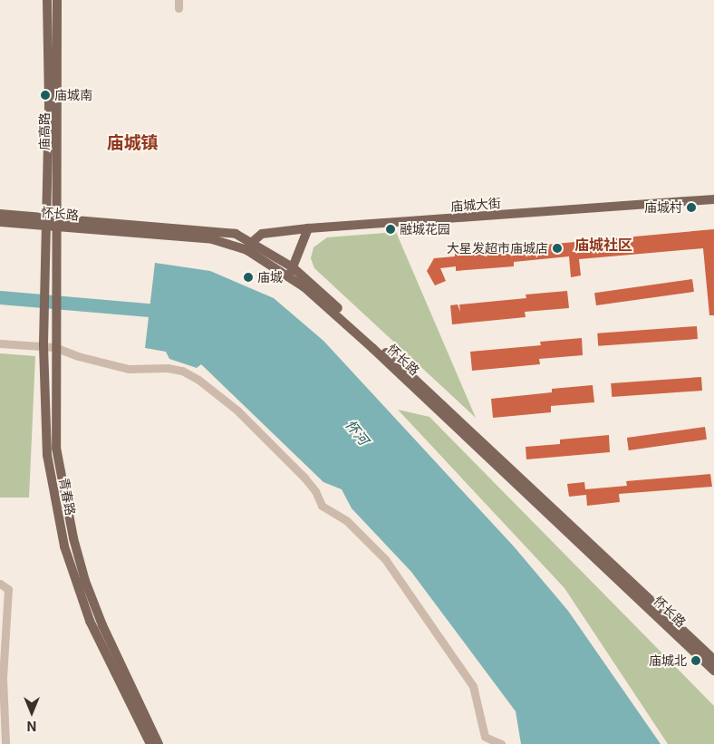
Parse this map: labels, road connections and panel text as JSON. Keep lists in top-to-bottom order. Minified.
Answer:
{"streets":{"main road":["庙高路","庙城大街","怀长路","青春路"]},"crossings":[["庙高路","怀长路"],["庙高路","青春路"],["庙城大街","怀长路"]],"districts":["庙城镇","庙城社区"],"water":["怀河"],"places":["庙城南","庙城村","融城花园","大星发超市庙城店","庙城","庙城北"],"north":"bottom"}
